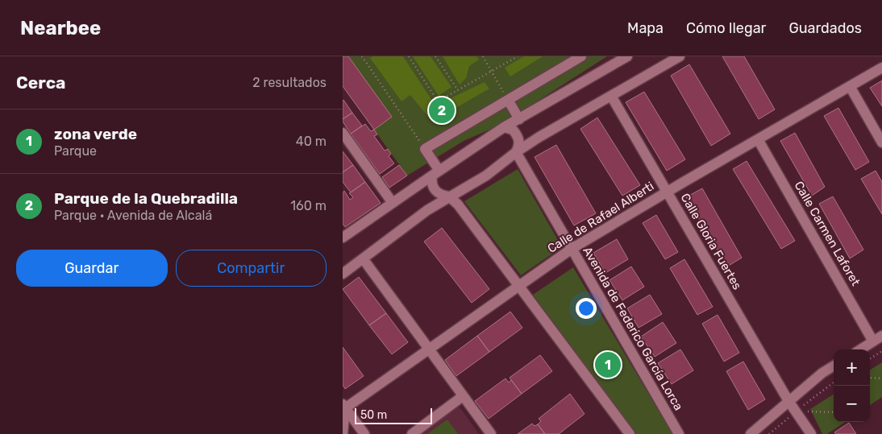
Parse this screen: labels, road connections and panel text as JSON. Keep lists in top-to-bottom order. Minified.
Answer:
{"streets":{"street":["Calle de Rafael Alberti","Calle Carmen Laforet","Calle Gloria Fuertes","Avenida de Federico García Lorca"]},"crossings":[["Calle de Rafael Alberti","Calle Carmen Laforet"],["Calle de Rafael Alberti","Calle Gloria Fuertes"],["Calle de Rafael Alberti","Avenida de Federico García Lorca"]],"scale_bar":"50 m","page":{"header":"Nearbee","nav":["Mapa","Cómo llegar","Guardados"],"heading":["Cerca","2 resultados"],"pins":["2","1"],"list":[{"mark":"1","name":"zona verde","note":"Parque","value":"40 m"},{"mark":"2","name":"Parque de la Quebradilla","note":"Parque · Avenida de Alcalá","value":"160 m"}],"buttons":["Guardar","Compartir"],"map_buttons":["+","−"],"scale":"50 m"}}
